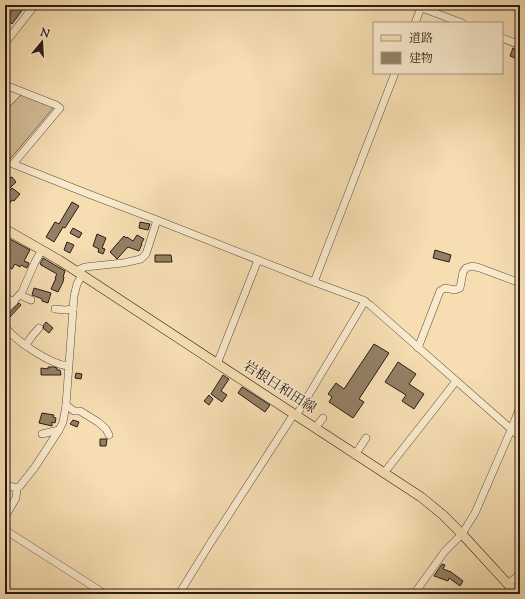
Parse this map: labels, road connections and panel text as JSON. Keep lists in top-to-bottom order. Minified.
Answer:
{"streets":{"main road":["岩根日和田線"]},"legend":["道路","建物"],"north":"top"}
